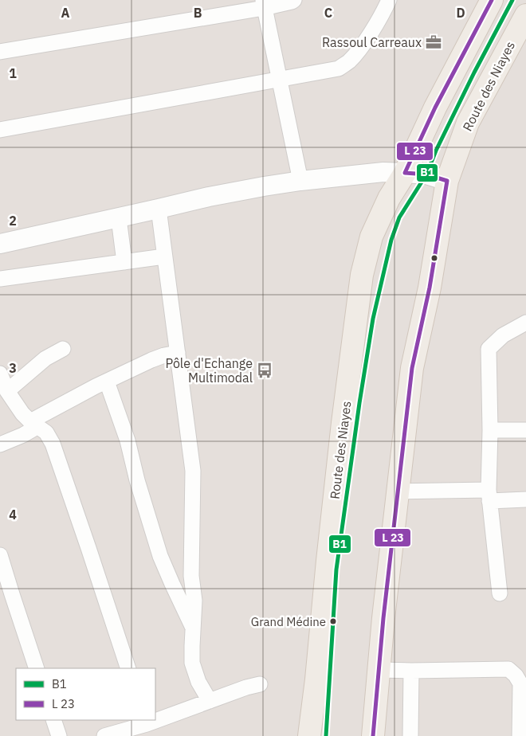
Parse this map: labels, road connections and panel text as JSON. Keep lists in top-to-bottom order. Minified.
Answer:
{"streets":{"main road":["Route des Niayes"]},"places":{"office":["Rassoul Carreaux"],"bus stop":["Pôle d'Echange Multimodal"],"other":["Grand Médine"]},"lines":["transit line B1"],"legend":["B1","L 23"],"grid":{"columns":["A","B","C","D"],"rows":["1","2","3","4"]}}
